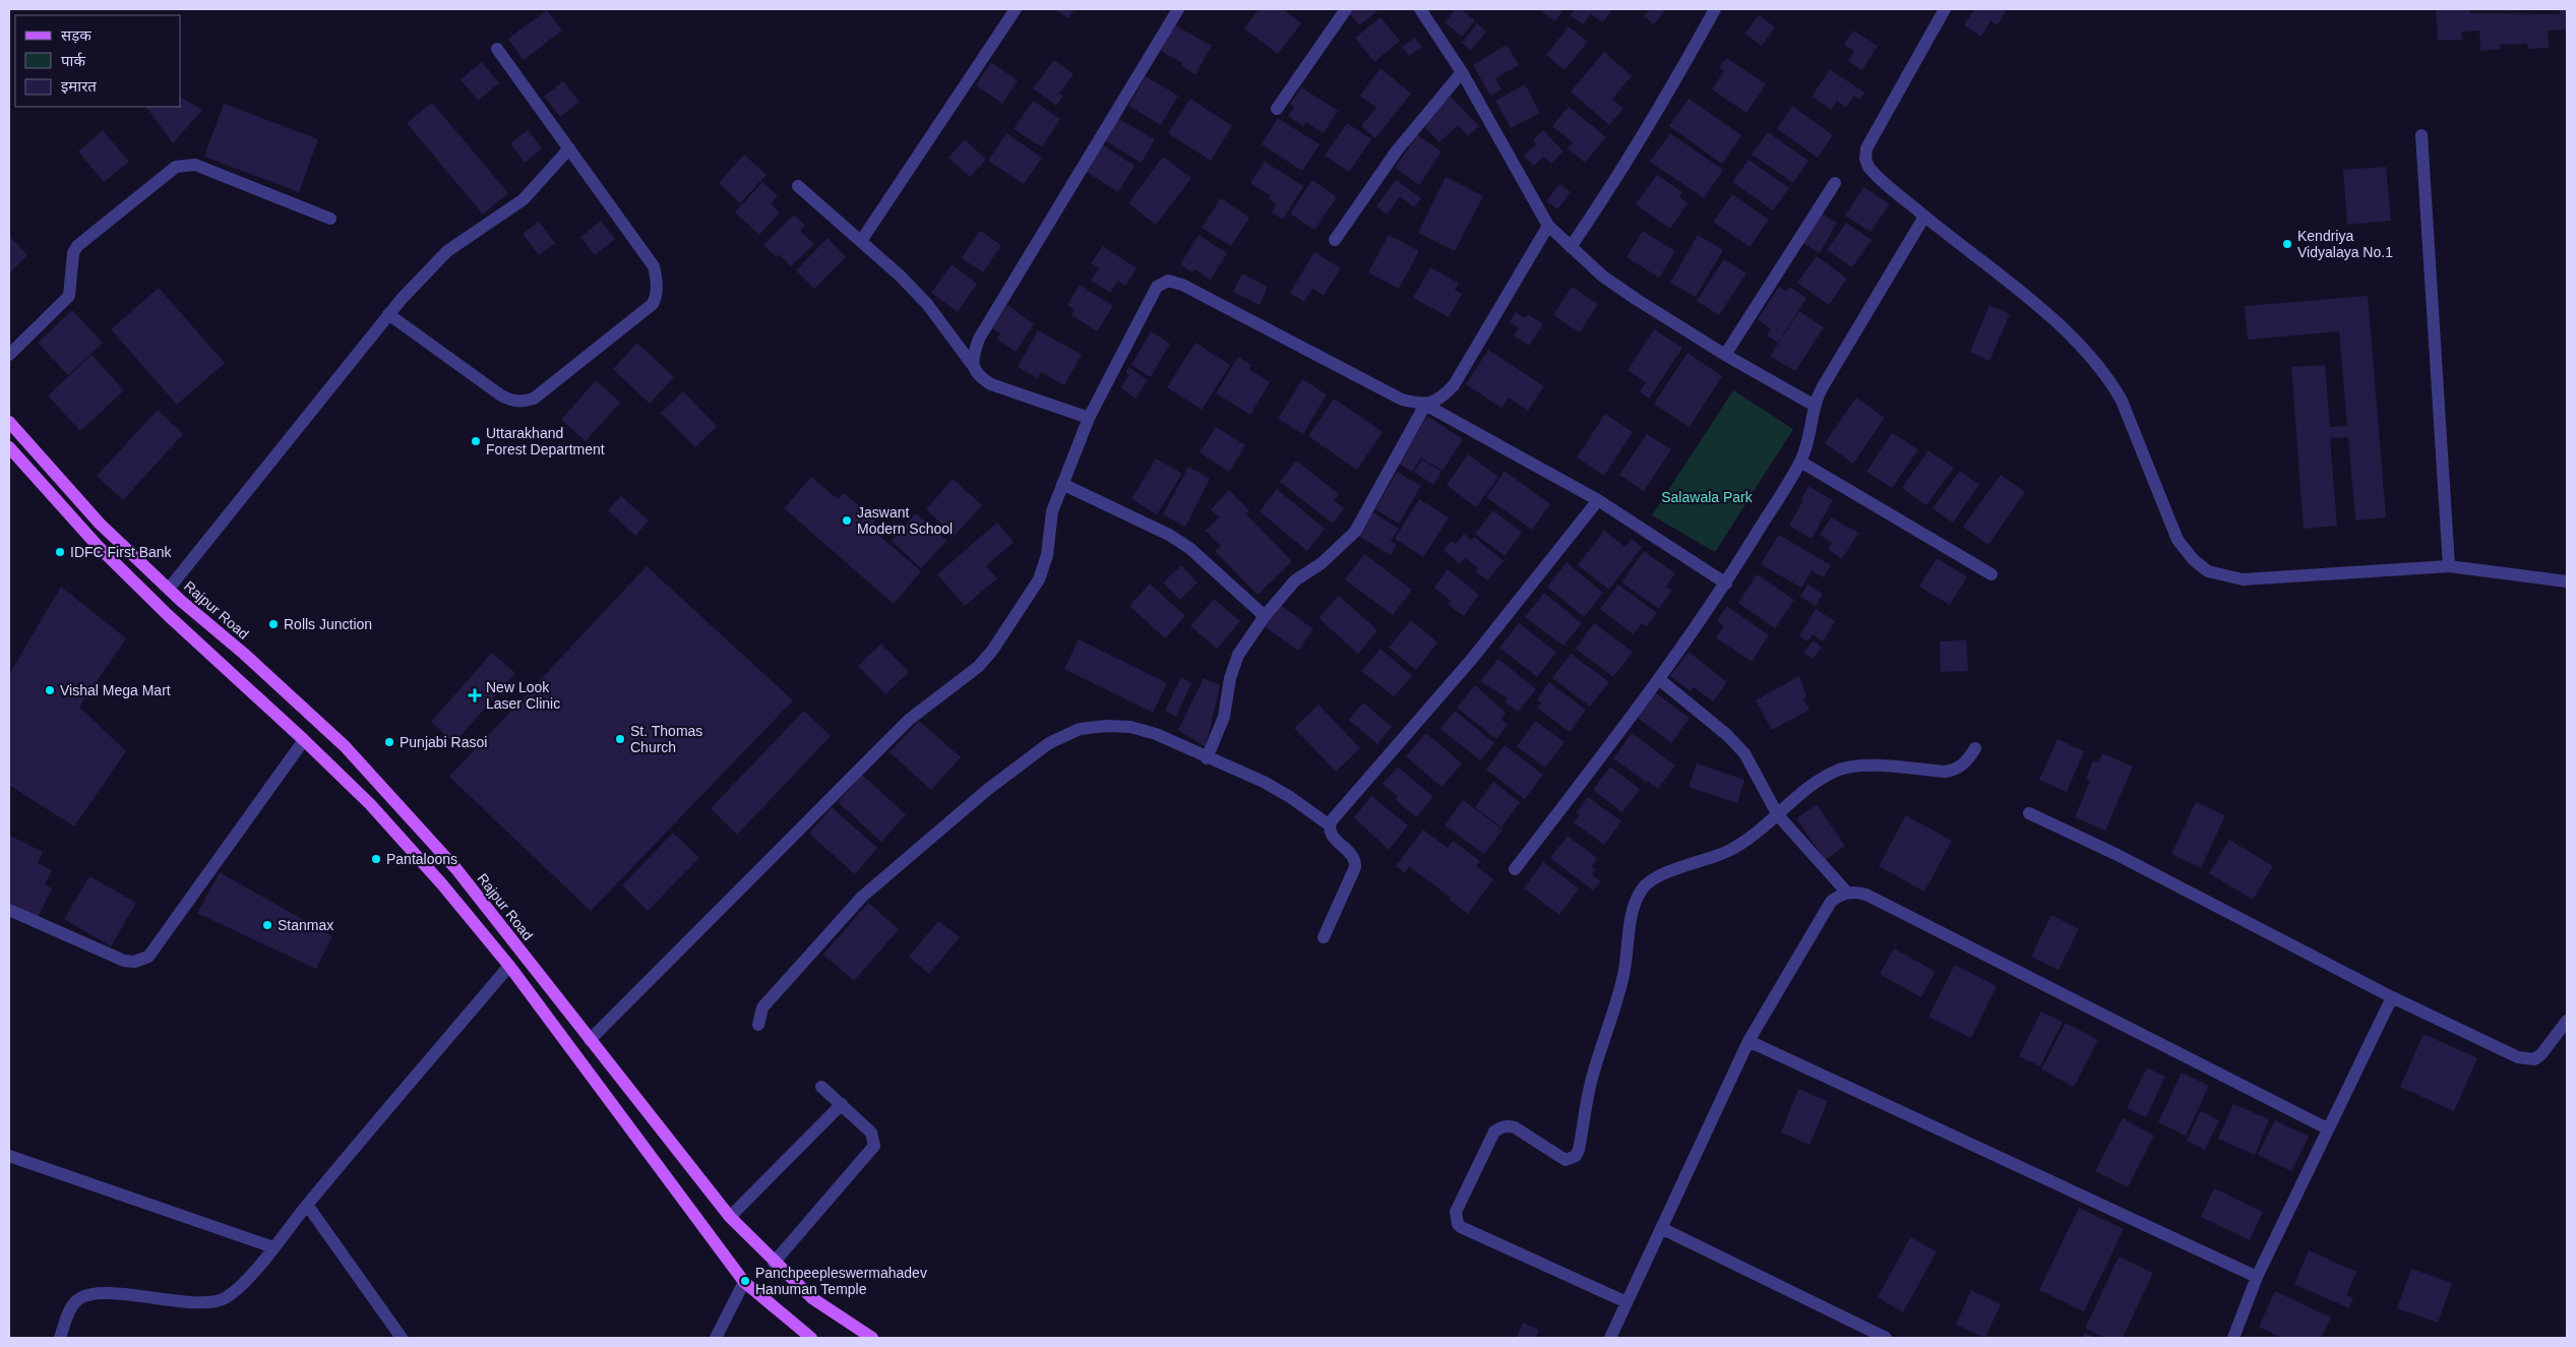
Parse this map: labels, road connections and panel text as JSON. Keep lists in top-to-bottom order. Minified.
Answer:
{"streets":{"main road":["Rajpur Road"]},"parks":["Salawala Park"],"places":{"other":["Kendriya Vidyalaya No.1","Uttarakhand Forest Department","Jaswant Modern School","IDFC First Bank","Rolls Junction","Vishal Mega Mart","St. Thomas Church","Punjabi Rasoi","Pantaloons","Stanmax","Panchpeepleswermahadev Hanuman Temple"],"health":["New Look Laser Clinic"]},"legend":["सड़क","पार्क","इमारत"]}
